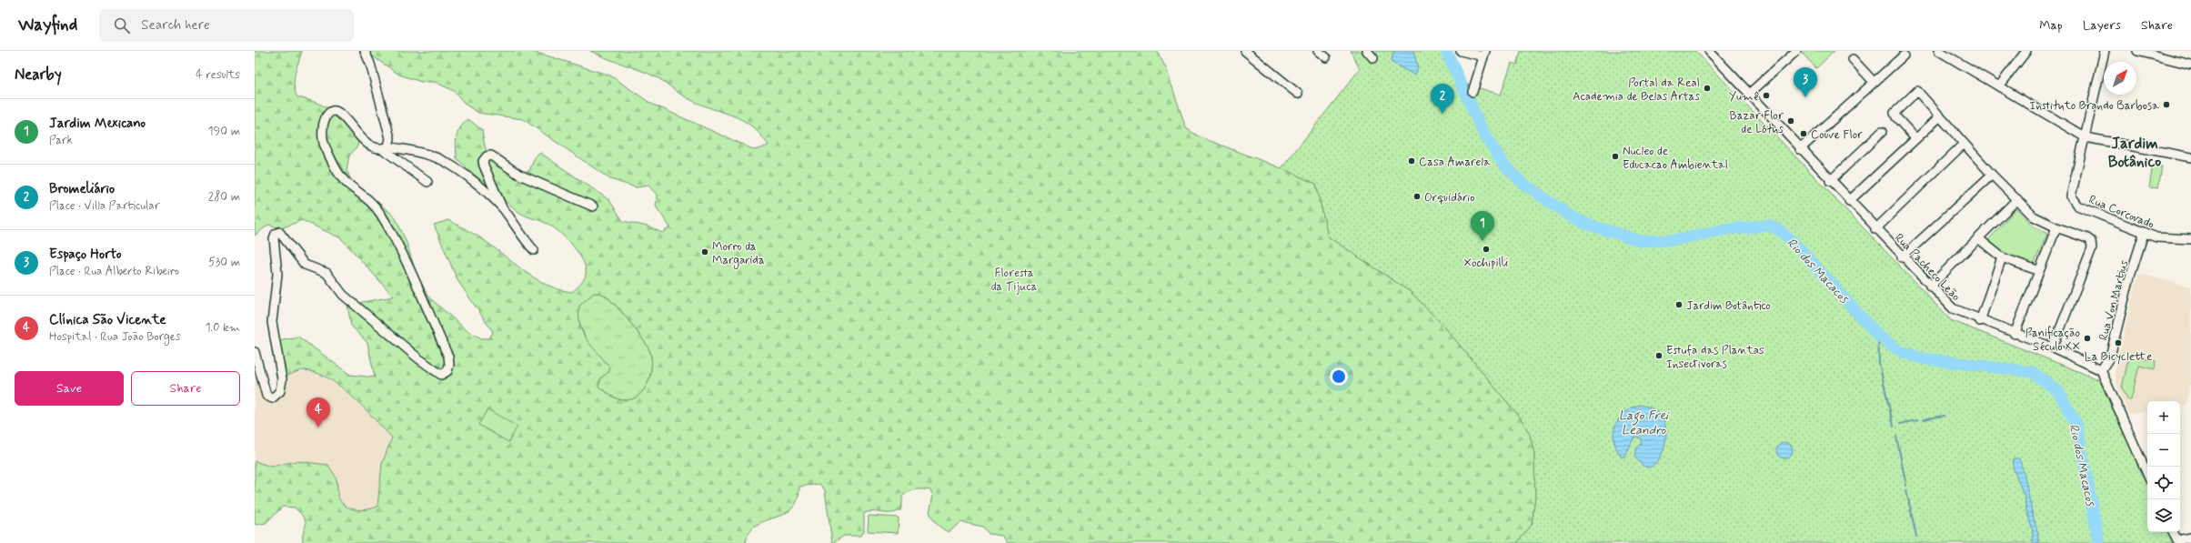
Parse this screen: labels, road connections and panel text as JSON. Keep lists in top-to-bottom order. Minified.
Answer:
{"streets":{"street":["Rua Corcovado","Rua Pacheco Leão","Rua Von Martius"]},"crossings":[["Rua Corcovado","Rua Von Martius"],["Rua Pacheco Leão","Rua Von Martius"]],"districts":["Jardim Botânico"],"water":["Rio dos Macacos","Lago Frei Leandro"],"parks":["Floresta da Tijuca"],"places":["Portal da Real Academia de Belas Artas","Yumê","Instituto Brando Barbosa","Bazar Flor de Lótus","Couve Flor","Nucleo de Educacao Ambiental","Casa Amarela","Orquidário","Xochipilli","Morro da Margarida","Jardim Botântico","Panificação Século XX","La Bicyclette","Estufa das Plantas Insectivoras"],"north":"top right","page":{"header":"Wayfind","search":"Search here","nav":["Map","Layers","Share"],"heading":["Nearby","4 results"],"pins":["3","2","1","4"],"list":[{"mark":"1","name":"Jardim Mexicano","note":"Park","value":"190 m"},{"mark":"2","name":"Bromeliário","note":"Place · Villa Particular","value":"280 m"},{"mark":"3","name":"Espaço Horto","note":"Place · Rua Alberto Ribeiro","value":"530 m"},{"mark":"4","name":"Clínica São Vicente","note":"Hospital · Rua João Borges","value":"1.0 km"}],"buttons":["Save","Share"],"map_buttons":["+","−"]}}
